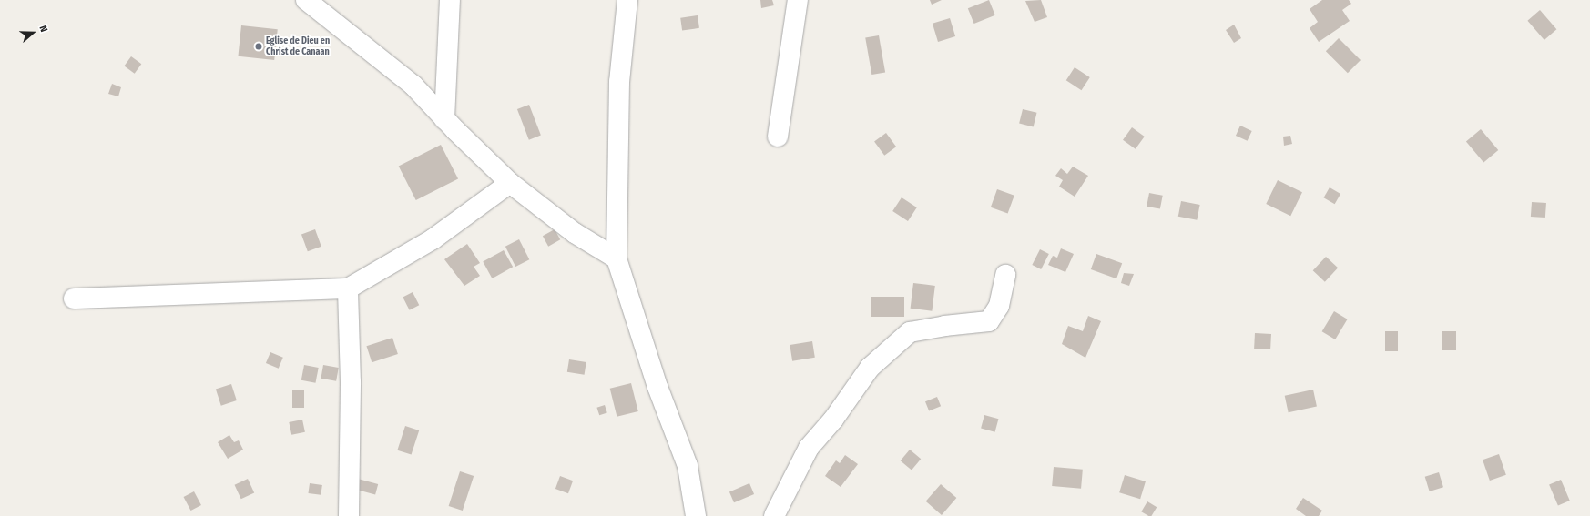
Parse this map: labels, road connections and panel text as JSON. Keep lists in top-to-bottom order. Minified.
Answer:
{"places":["Eglise de Dieu en Christ de Canaan"],"north":"right"}
